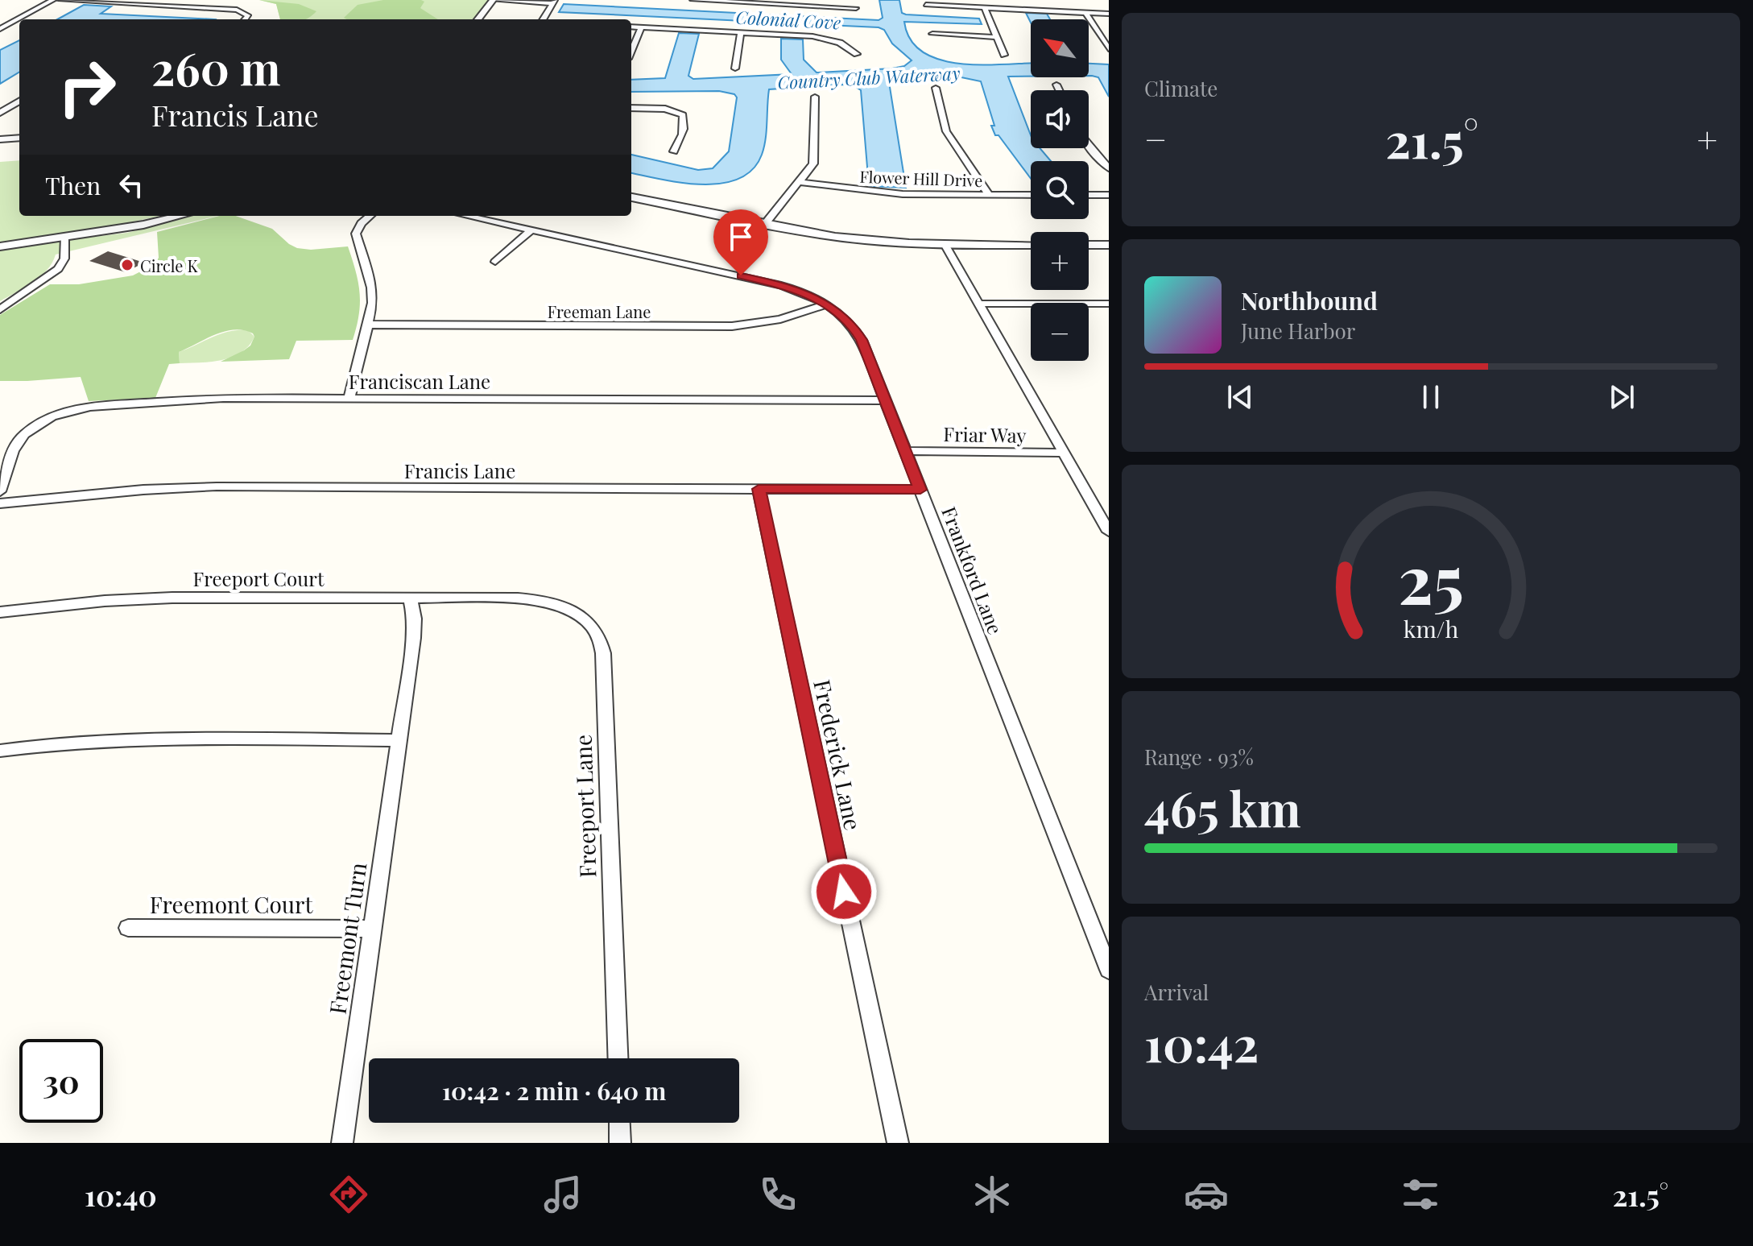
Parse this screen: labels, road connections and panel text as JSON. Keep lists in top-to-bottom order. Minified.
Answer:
{"streets":{"street":["Flower Hill Drive","Freeman Lane","Franciscan Lane","Friar Way","Francis Lane","Frankford Lane","Freeport Court","Frederick Lane","Freeport Lane","Freemont Court","Freemont Turn"]},"crossings":[["Freeman Lane","Frankford Lane"],["Franciscan Lane","Frankford Lane"],["Friar Way","Frankford Lane"],["Francis Lane","Frankford Lane"],["Francis Lane","Frederick Lane"],["Freeport Court","Freeport Lane"],["Freeport Court","Freemont Turn"],["Freemont Court","Freemont Turn"]],"water":["Colonial Cove","Country Club Waterway"],"places":["Circle K"],"north":"top left","page":{"tile":["Climate",["Range · 93%","465 km"],["Arrival","10:42"]],"map_buttons":["+","−"],"turn":["260 m","Francis Lane"],"heat":["−","21.5°","+"],"then":"Then","song":["Northbound","June Harbor"],"limit":"30","trip":"10:42 · 2 min · 640 m","tabs":["10:40","21.5°"],"gauge":["25","km/h"]}}
